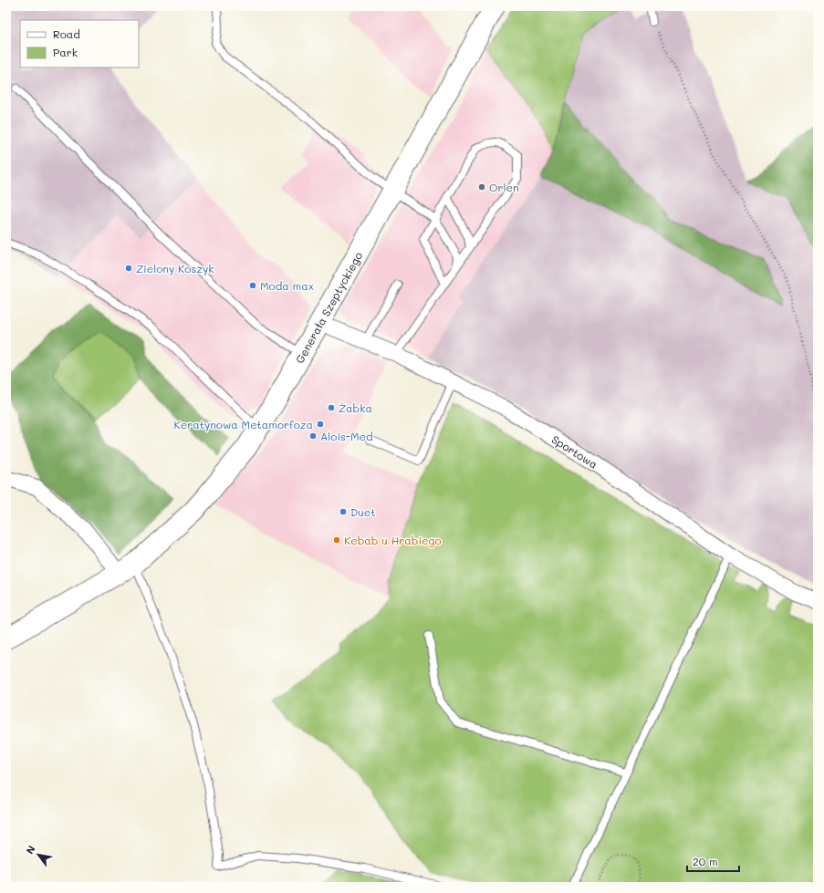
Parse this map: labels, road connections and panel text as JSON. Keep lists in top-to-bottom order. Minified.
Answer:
{"streets":{"main road":["Generała Szeptyckiego"],"street":["Sportowa"]},"crossings":[["Generała Szeptyckiego","Sportowa"]],"places":["Orlen","Zielony Koszyk","Moda max","Żabka","Keratynowa Metamorfoza","Alois-Med","Duet","Kebab u Hrabiego"],"legend":["Road","Park"],"scale_bar":"20 m","north":"top left"}
